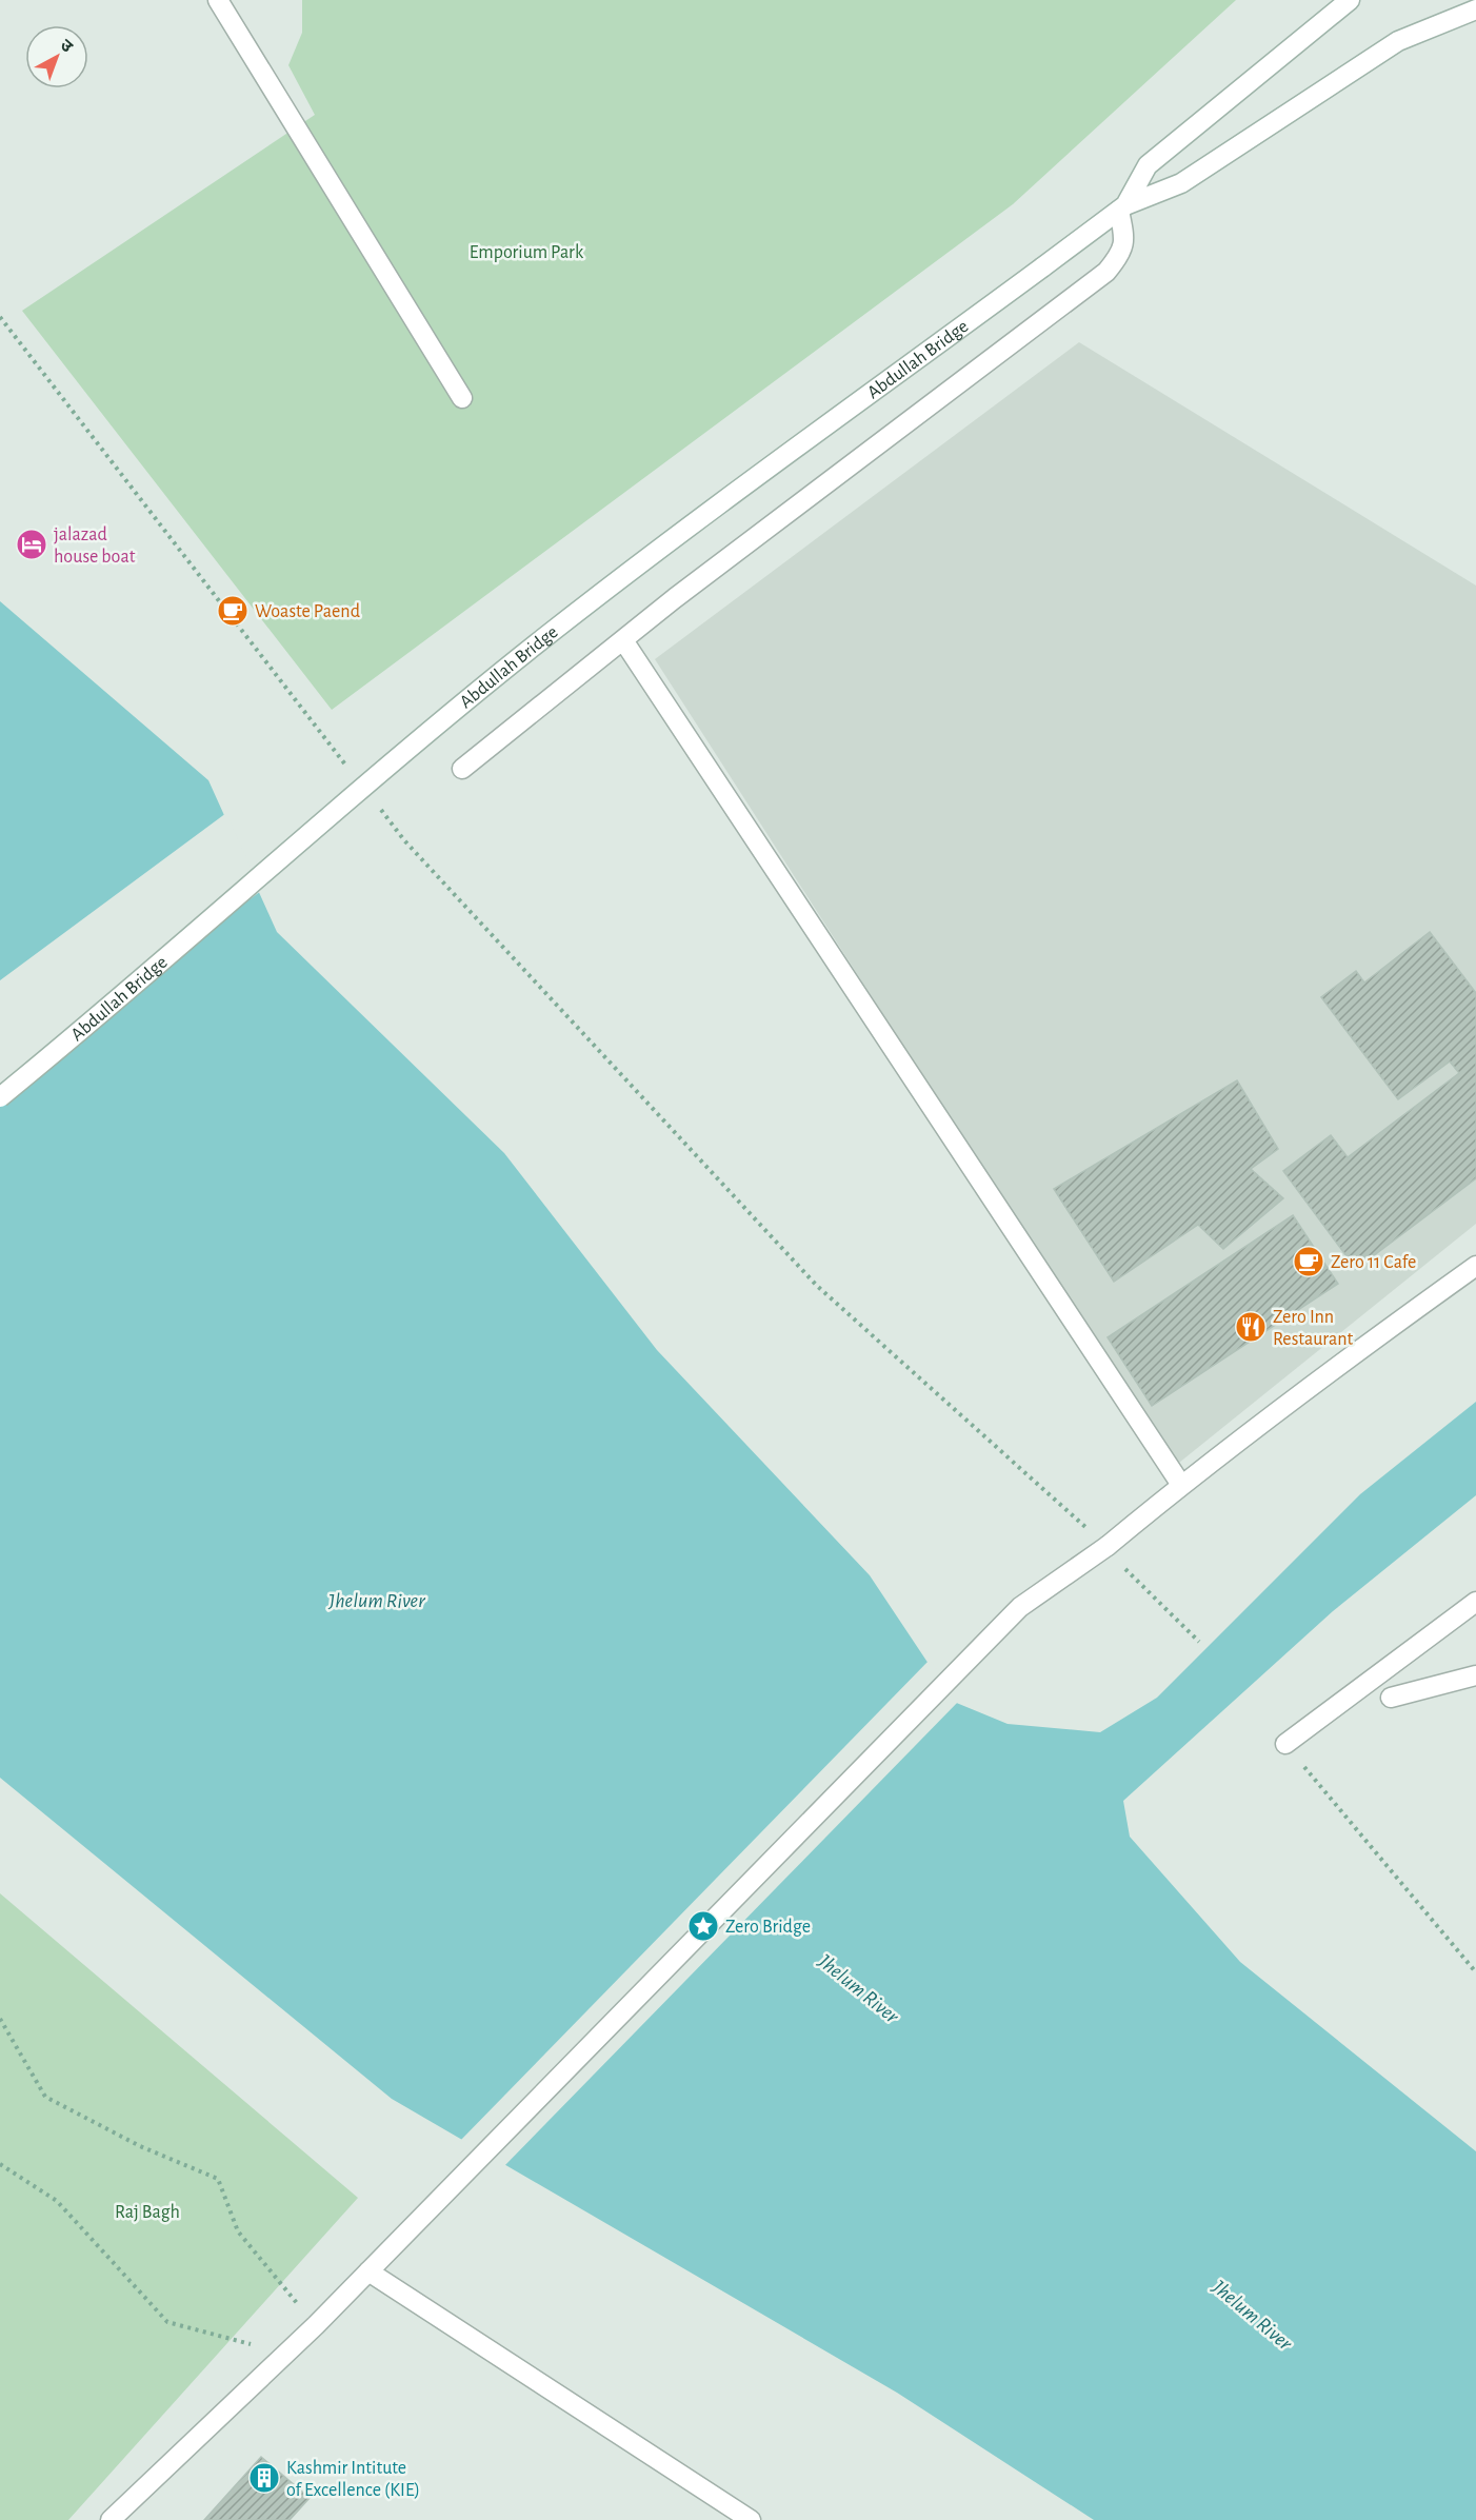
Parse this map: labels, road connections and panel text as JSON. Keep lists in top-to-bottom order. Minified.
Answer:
{"streets":{"street":["Abdullah Bridge"]},"water":["Jhelum River"],"parks":["Emporium Park","Raj Bagh"],"places":{"hotel":["jalazad house boat"],"cafe":["Woaste Paend","Zero 11 Cafe"],"restaurant":["Zero Inn Restaurant"],"place":["Zero Bridge"],"building":["Kashmir Intitute of Excellence (KIE)"]},"north":"top right"}
